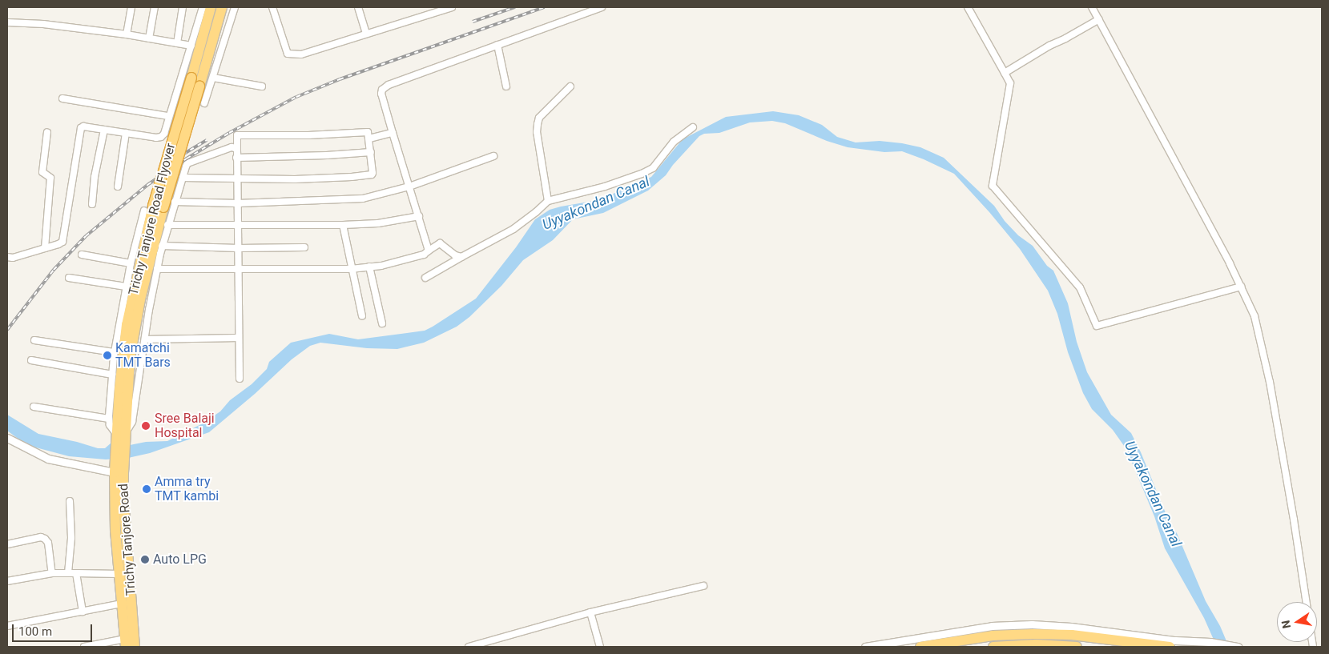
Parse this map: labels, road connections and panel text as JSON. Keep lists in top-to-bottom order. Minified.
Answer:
{"streets":{"highway":["Trichy Tanjore Road Flyover","Trichy Tanjore Road"]},"crossings":[["Trichy Tanjore Road Flyover","Trichy Tanjore Road"]],"water":["Uyyakondan Canal"],"places":["Kamatchi TMT Bars","Sree Balaji Hospital","Amma try TMT kambi","Auto LPG"],"scale_bar":"100 m","north":"left"}
